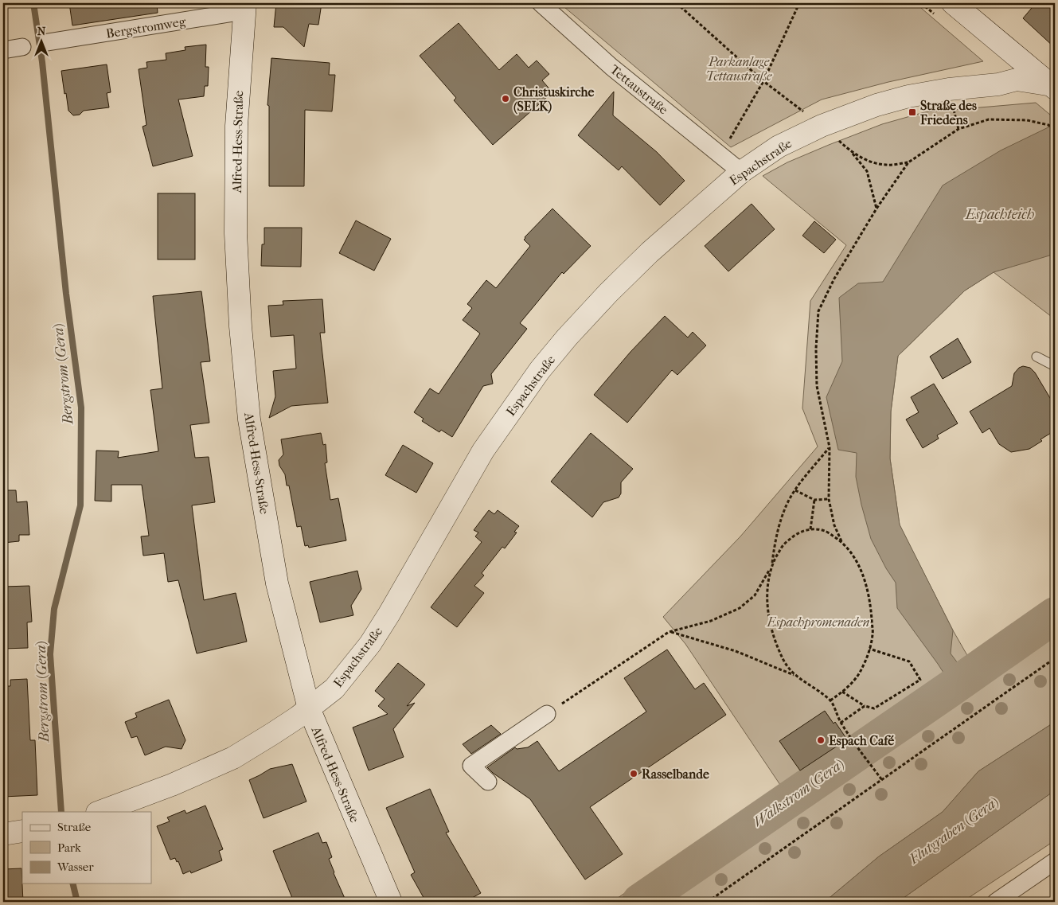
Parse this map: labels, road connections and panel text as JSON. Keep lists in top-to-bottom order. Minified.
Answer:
{"streets":{"street":["Bergstromweg","Tettaustraße","Alfred-Hess-Straße","Espachstraße"]},"crossings":[["Bergstromweg","Alfred-Hess-Straße"],["Tettaustraße","Espachstraße"],["Alfred-Hess-Straße","Espachstraße"]],"water":["Espachteich","Bergstrom (Gera)","Walkstrom (Gera)","Flutgraben (Gera)"],"parks":["Parkanlage Tettaustraße","Espachpromenaden"],"places":{"other":["Christuskirche (SELK)","Espach Café","Rasselbande"],"transit":["Straße des Friedens"]},"legend":["Straße","Park","Wasser"],"north":"top"}
